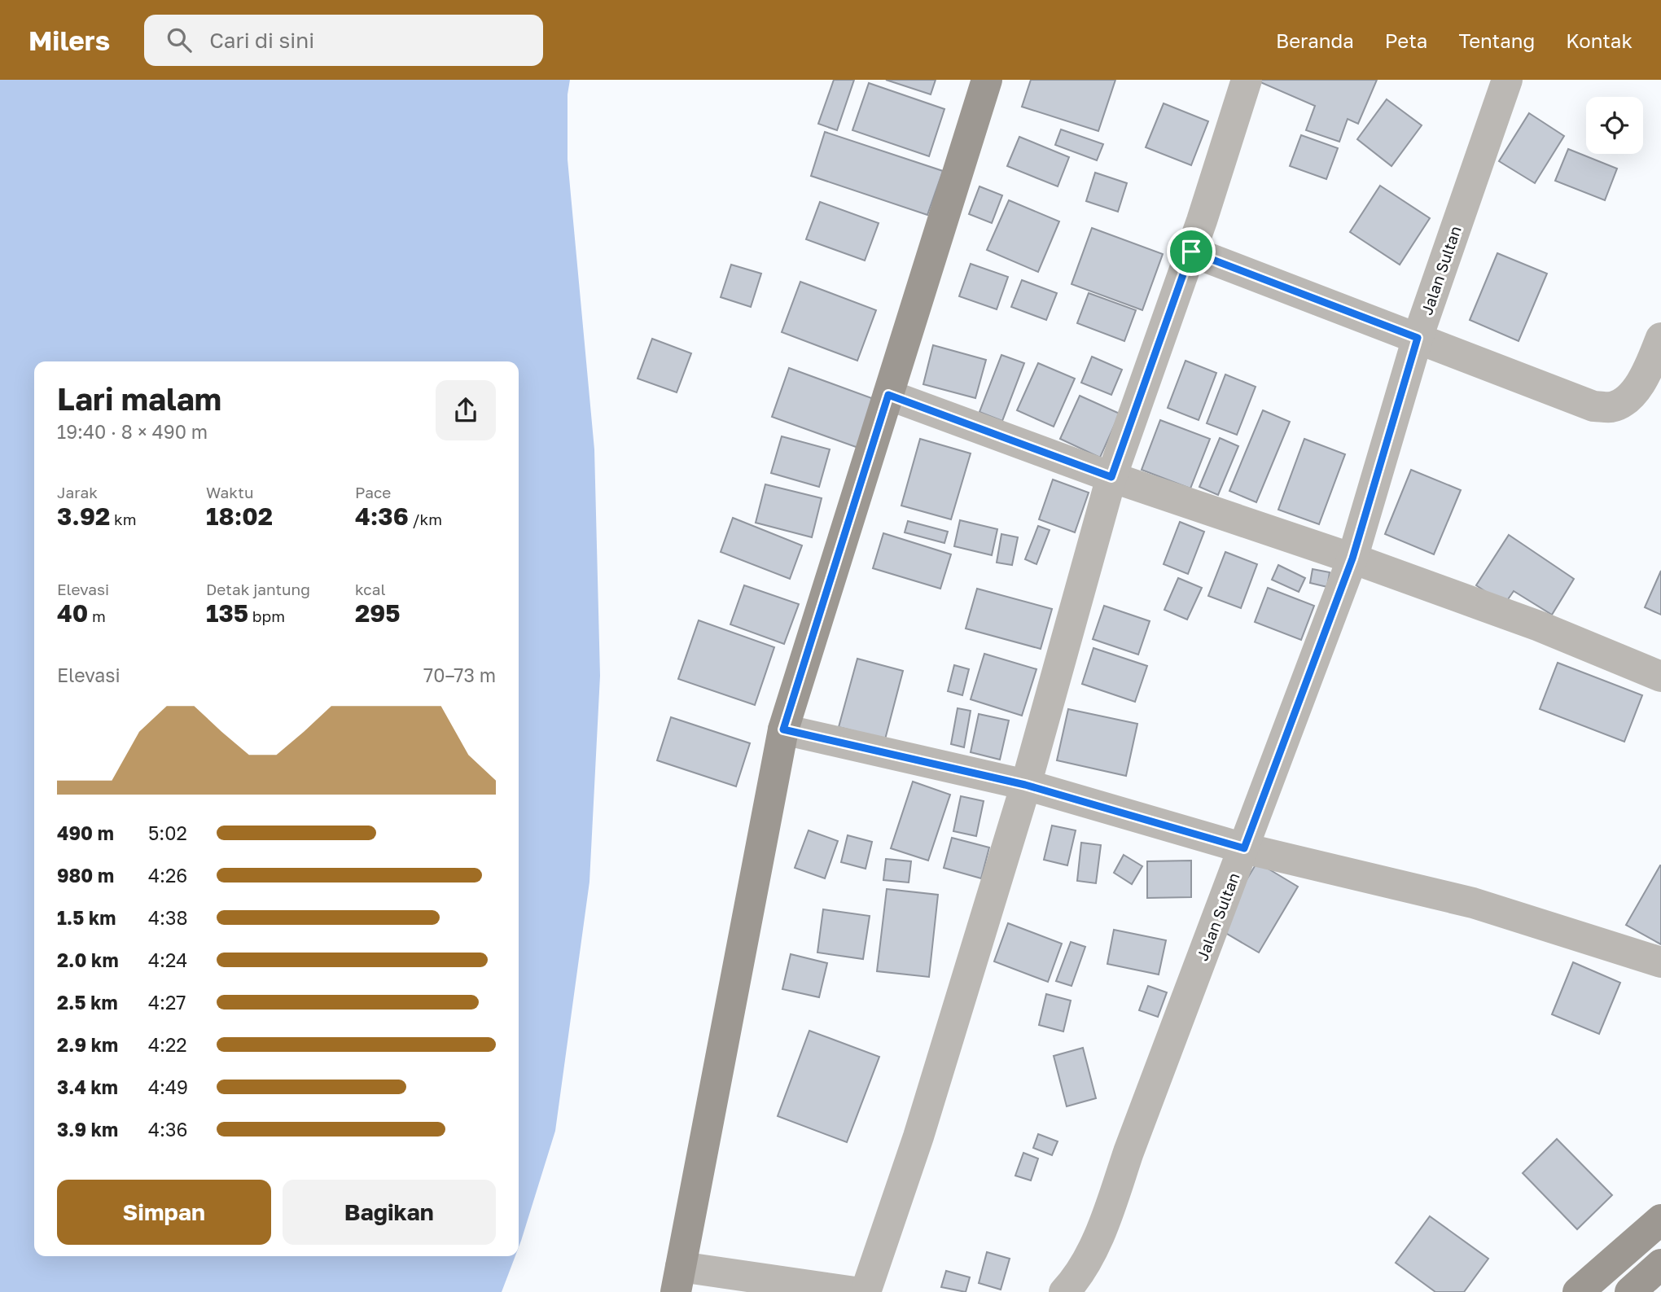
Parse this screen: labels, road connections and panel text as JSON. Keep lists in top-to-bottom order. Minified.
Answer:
{"streets":{"street":["Jalan Sultan"]},"page":{"header":"Milers","search":"Cari di sini","nav":["Beranda","Peta","Tentang","Kontak"],"heading":["Lari malam","19:40 · 8 × 490 m"],"stats":[["Jarak","3.92 km"],["Waktu","18:02"],["Pace","4:36 /km"],["Elevasi","40 m"],["Detak jantung","135 bpm"],["kcal","295"]],"chart":["Elevasi","70–73 m"],"list":[{"name":"490 m","note":"5:02"},{"name":"980 m","note":"4:26"},{"name":"1.5 km","note":"4:38"},{"name":"2.0 km","note":"4:24"},{"name":"2.5 km","note":"4:27"},{"name":"2.9 km","note":"4:22"},{"name":"3.4 km","note":"4:49"},{"name":"3.9 km","note":"4:36"}],"buttons":["Simpan","Bagikan"]}}
